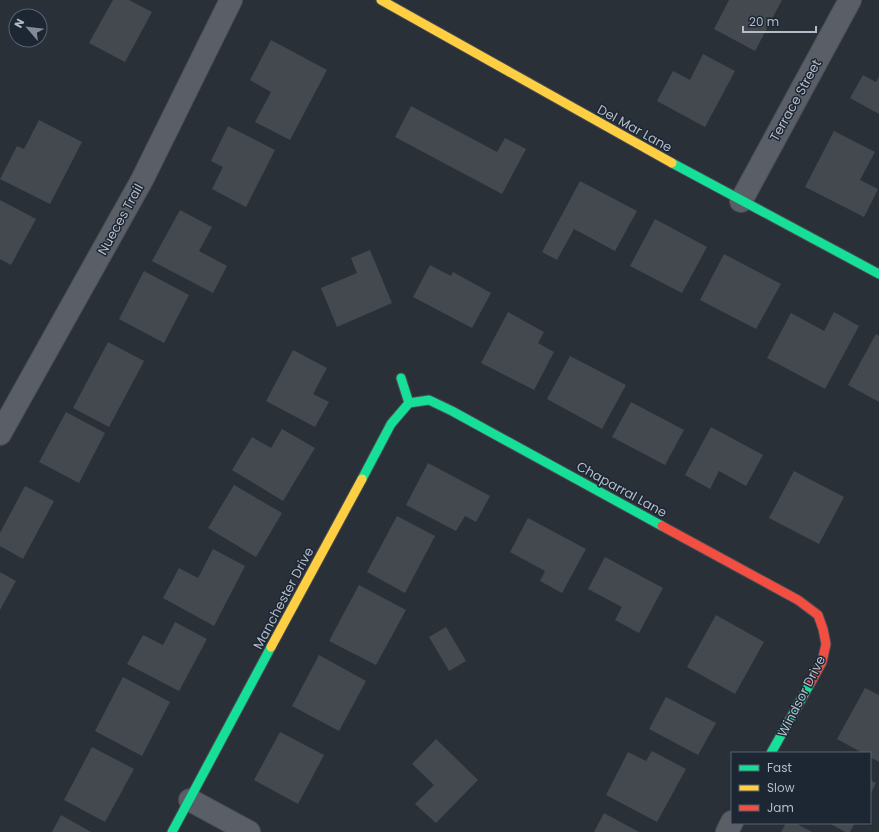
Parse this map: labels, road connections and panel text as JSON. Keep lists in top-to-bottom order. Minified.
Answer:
{"streets":{"street":["Terrace Street","Del Mar Lane","Nueces Trail","Chaparral Lane","Manchester Drive","Windsor Drive"]},"crossings":[["Terrace Street","Del Mar Lane"],["Chaparral Lane","Manchester Drive"],["Chaparral Lane","Windsor Drive"]],"legend":["Fast","Slow","Jam"],"scale_bar":"20 m","north":"top left"}
